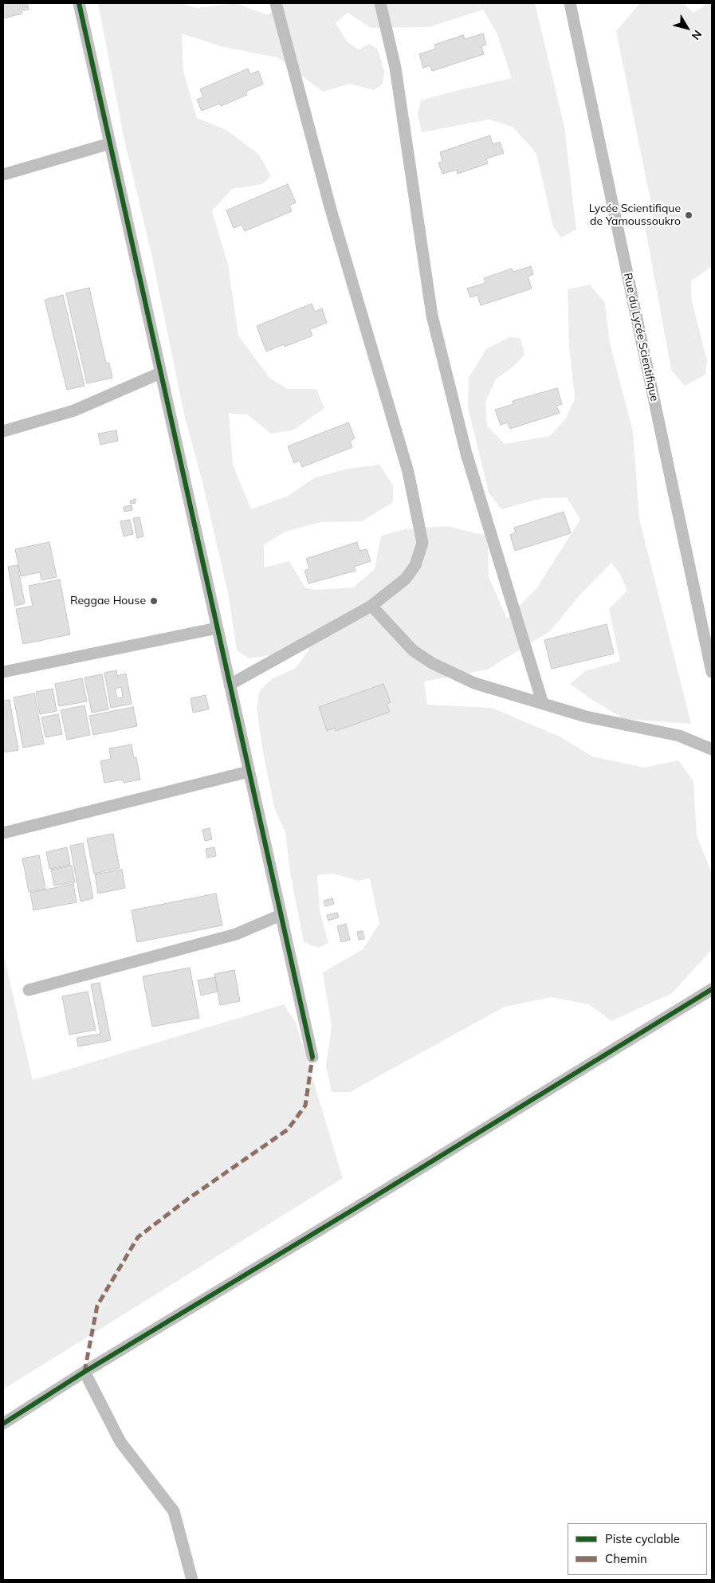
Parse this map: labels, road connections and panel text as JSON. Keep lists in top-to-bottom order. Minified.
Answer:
{"streets":{"street":["Rue du Lycée Scientifique"]},"places":["Lycée Scientifique de Yamoussoukro","Reggae House"],"legend":["Piste cyclable","Chemin"],"north":"bottom right"}
